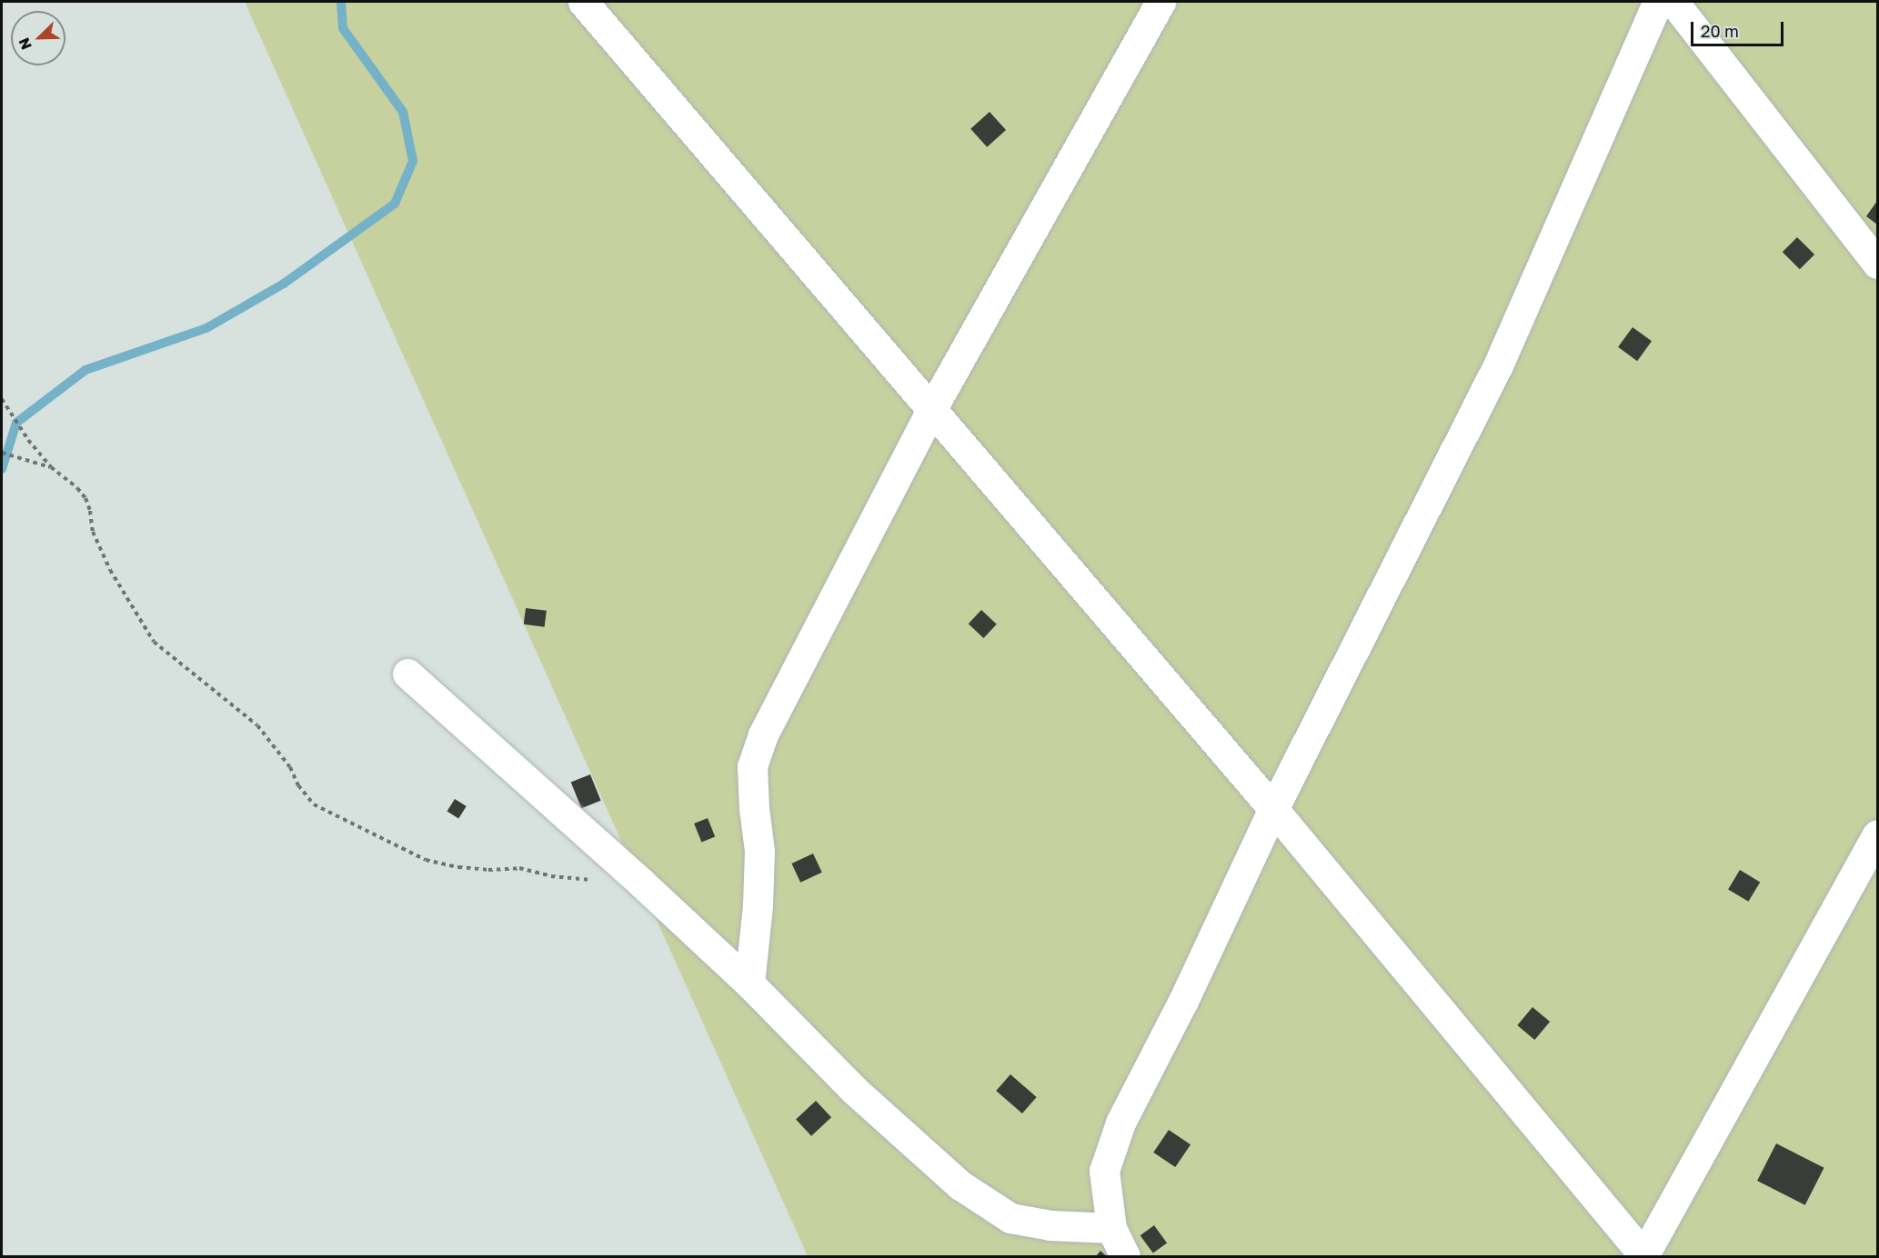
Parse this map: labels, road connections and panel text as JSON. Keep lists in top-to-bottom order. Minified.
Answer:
{"scale_bar":"20 m","north":"bottom left"}
